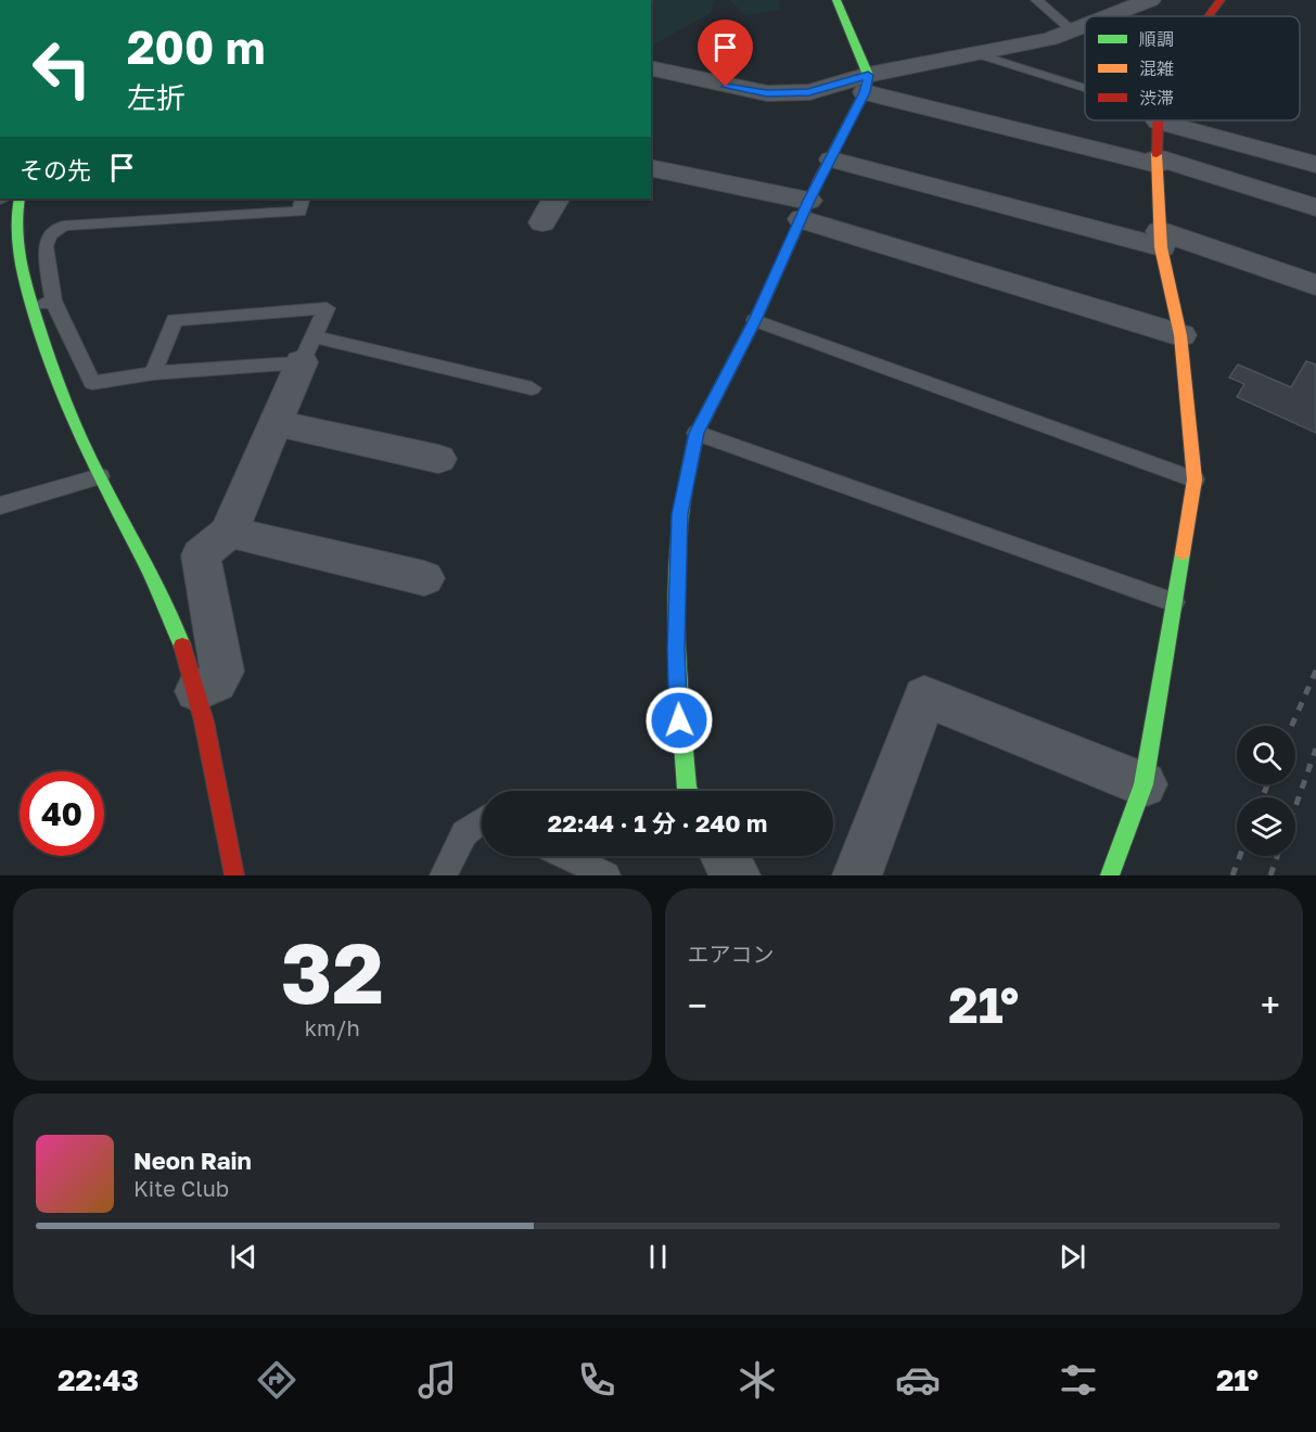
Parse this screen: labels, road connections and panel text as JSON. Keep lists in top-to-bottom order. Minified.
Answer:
{"legend":["順調","混雑","渋滞"],"page":{"turn":["200 m","左折"],"then":"その先","limit":"40","trip":"22:44 · 1 分 · 240 m","tile":[["32","km/h"],"エアコン"],"heat":["−","21°","+"],"song":["Neon Rain","Kite Club"],"tabs":["22:43","21°"]}}
